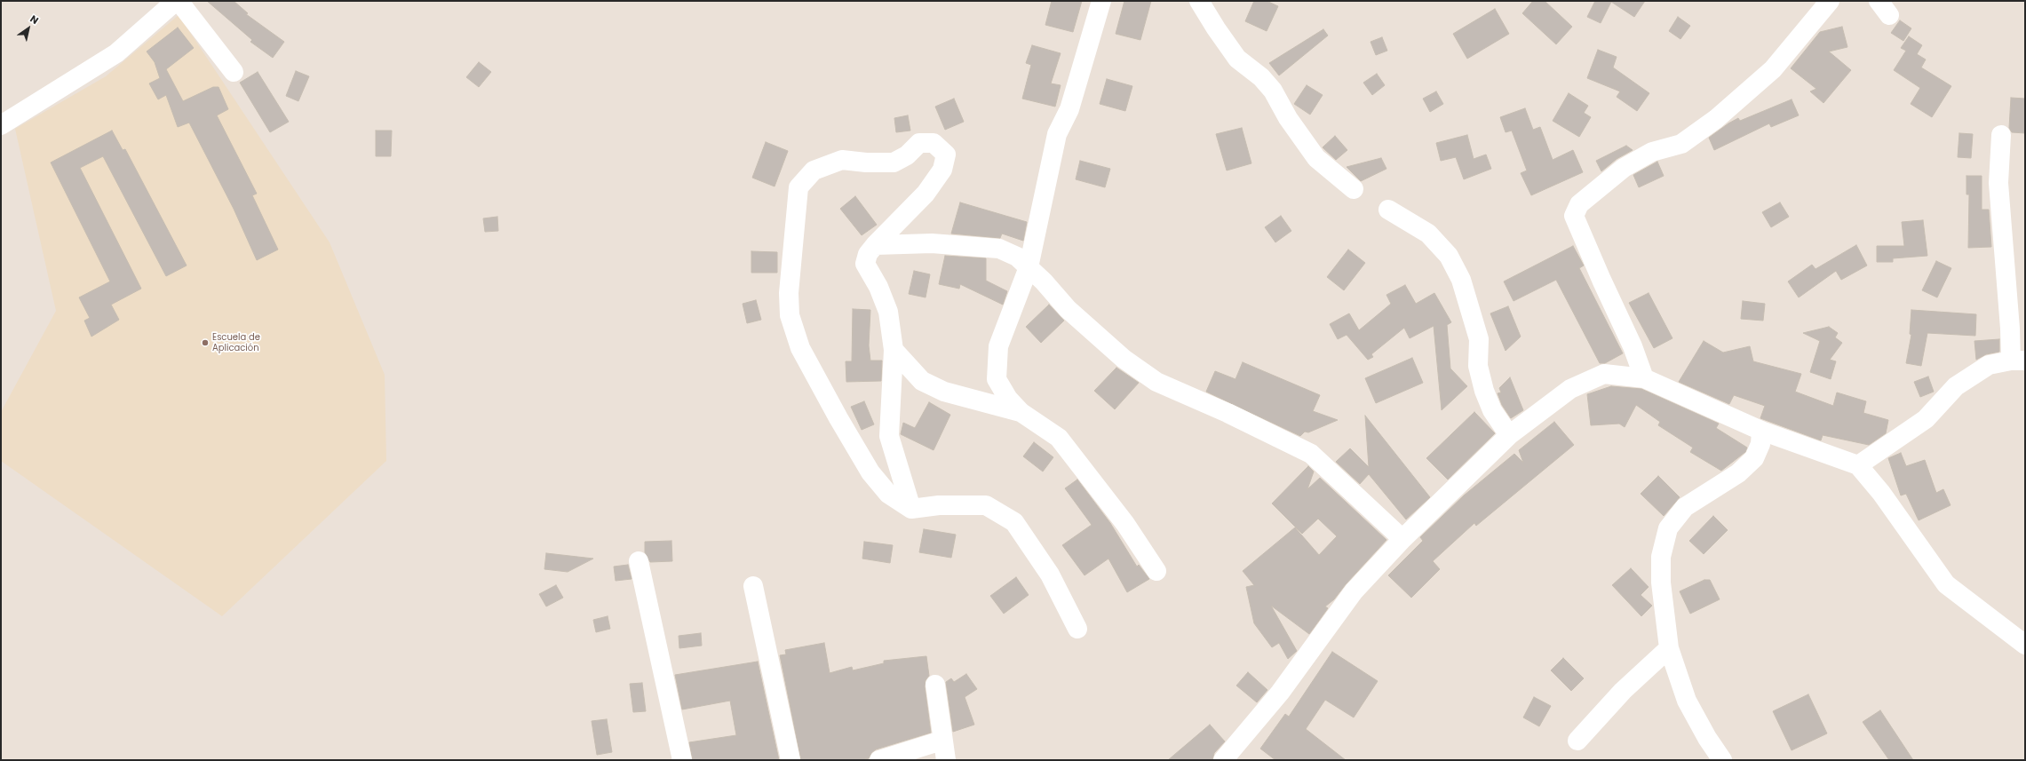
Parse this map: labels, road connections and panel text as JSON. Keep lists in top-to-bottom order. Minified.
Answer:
{"places":["Escuela de Aplicación"],"north":"top right"}
